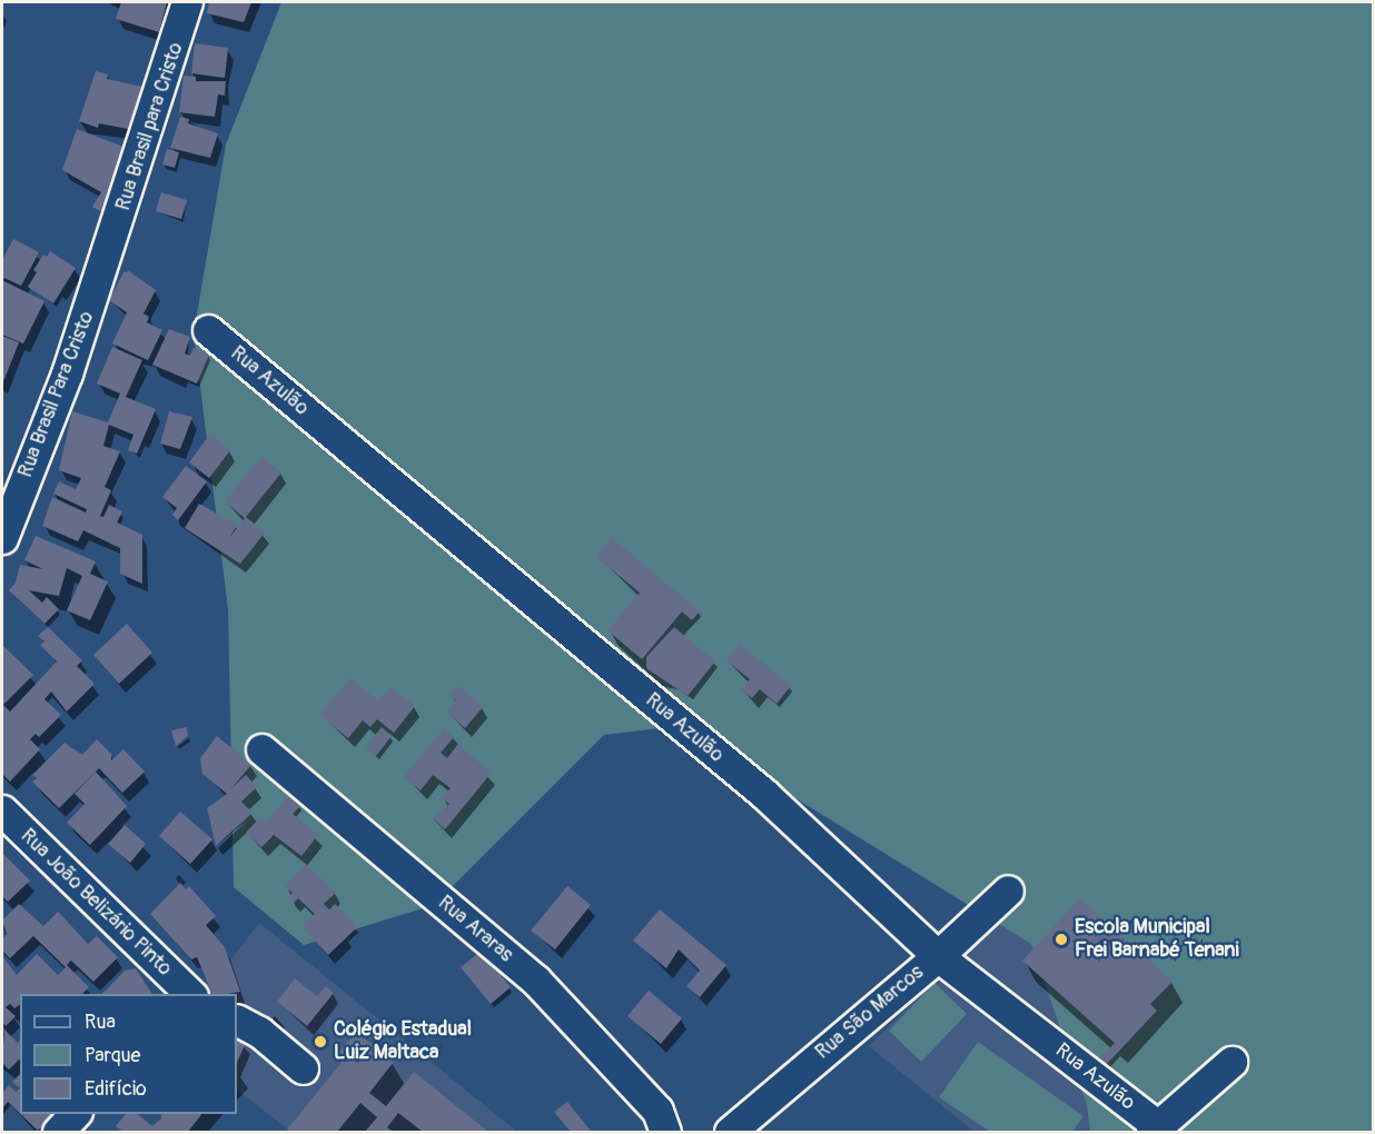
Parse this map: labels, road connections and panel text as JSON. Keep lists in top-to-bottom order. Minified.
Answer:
{"streets":{"street":["Rua Brasil para Cristo","Rua Azulão","Rua Brasil Para Cristo","Rua João Belizário Pinto","Rua Araras","Rua São Marcos"]},"crossings":[["Rua Brasil para Cristo","Rua Brasil Para Cristo"],["Rua Azulão","Rua São Marcos"]],"places":["Escola Municipal Frei Barnabé Tenani","Colégio Estadual Luiz Maltaca"],"legend":["Rua","Parque","Edifício"]}
